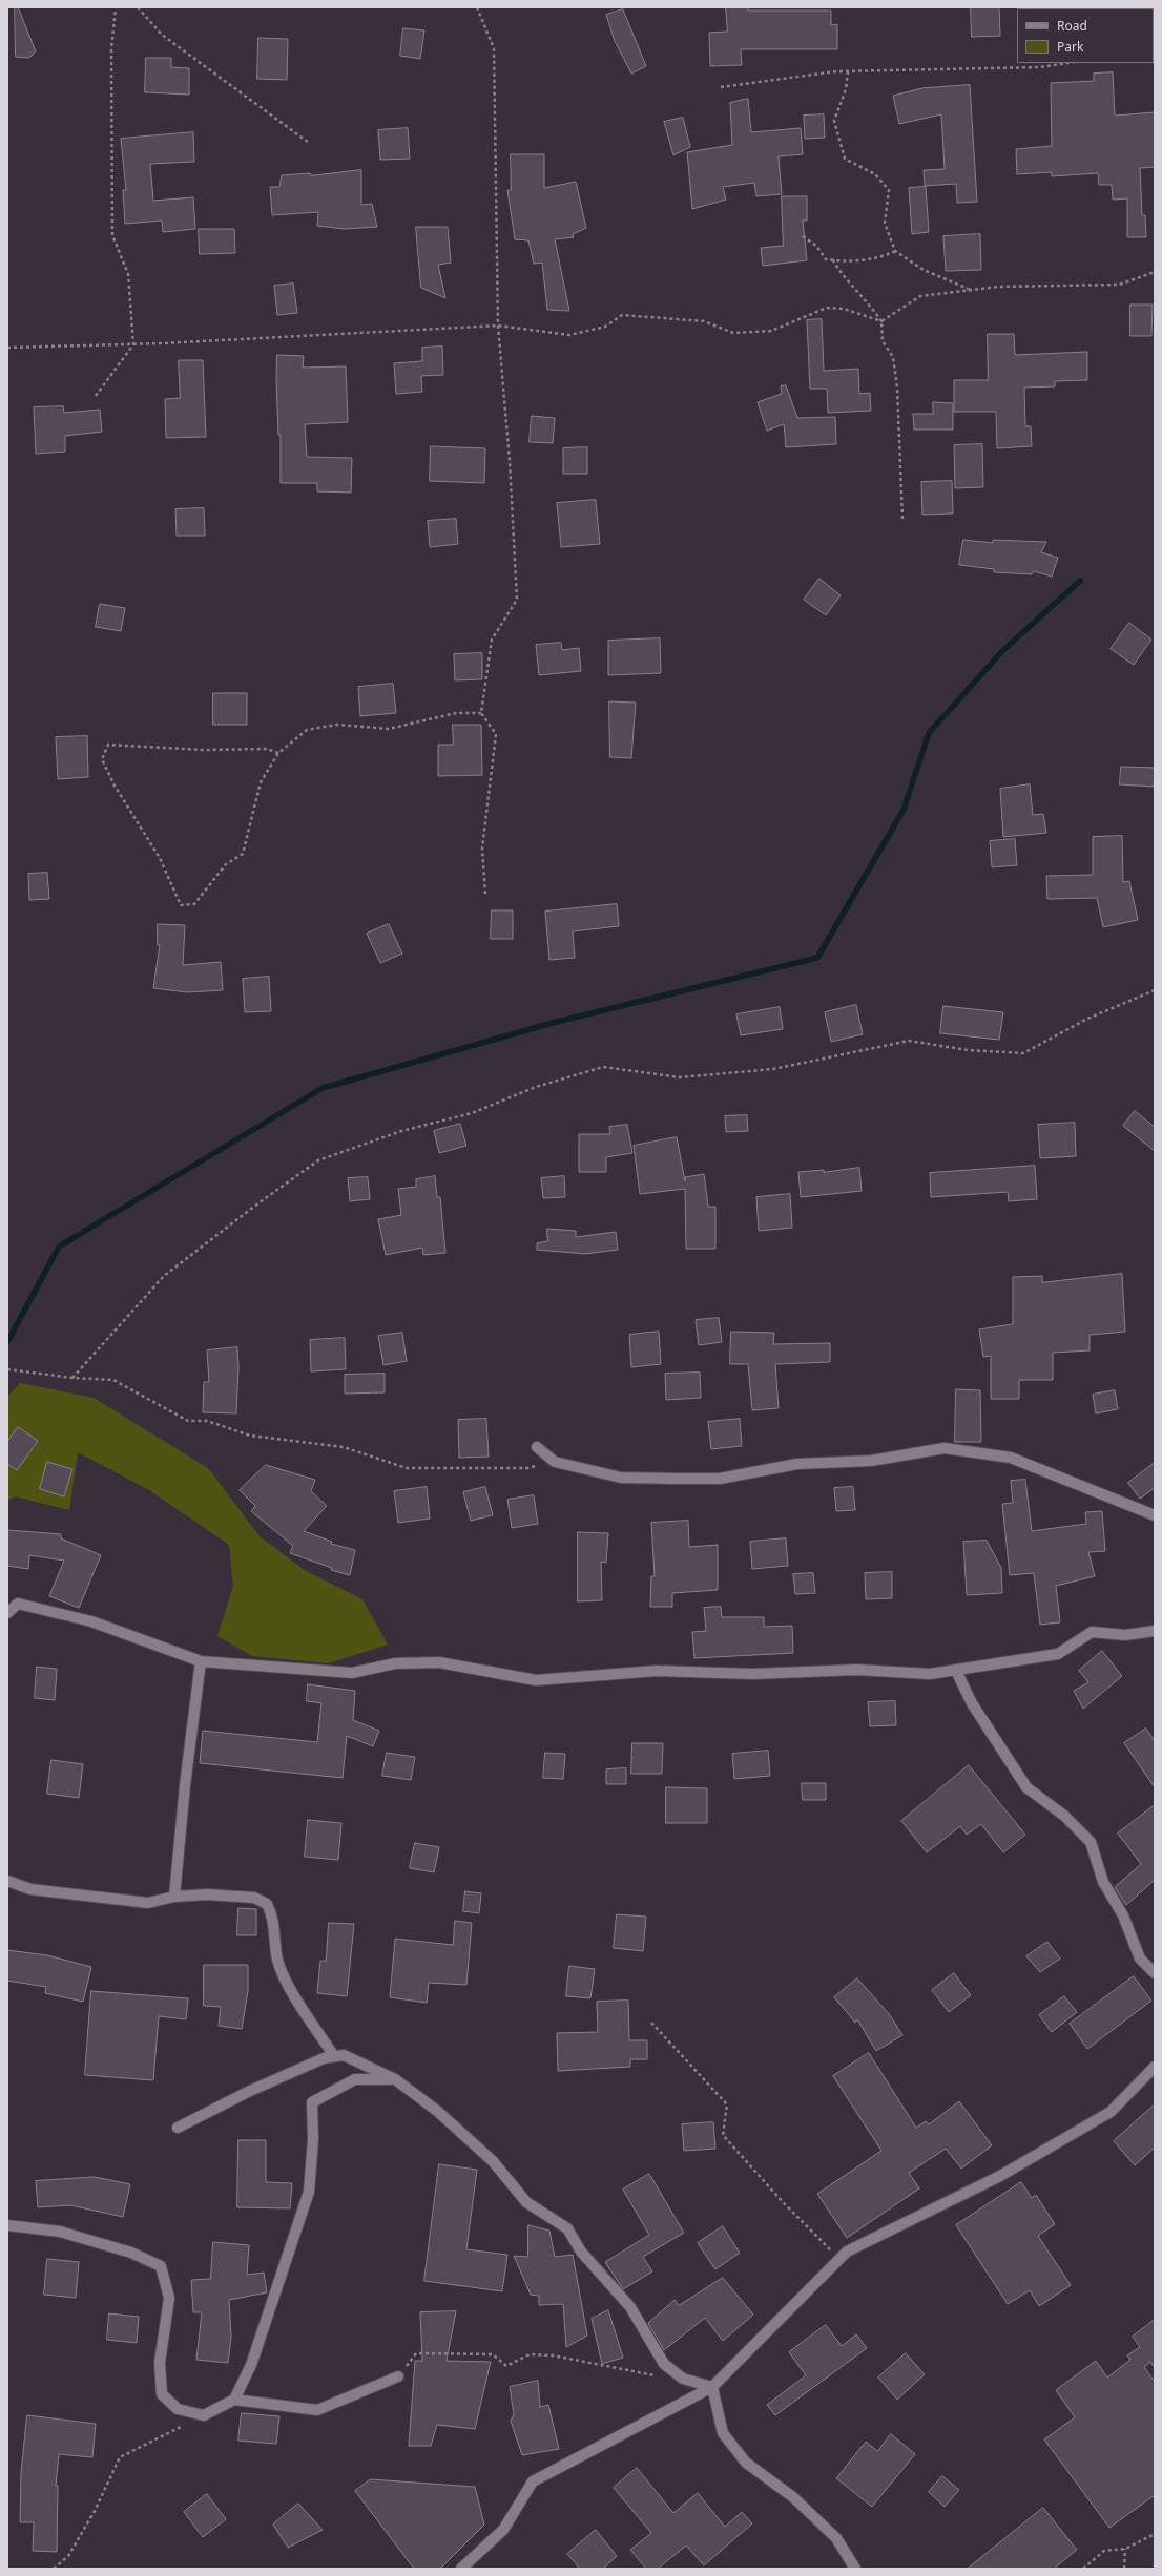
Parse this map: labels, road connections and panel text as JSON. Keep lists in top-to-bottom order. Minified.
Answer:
{"legend":["Road","Park"]}
